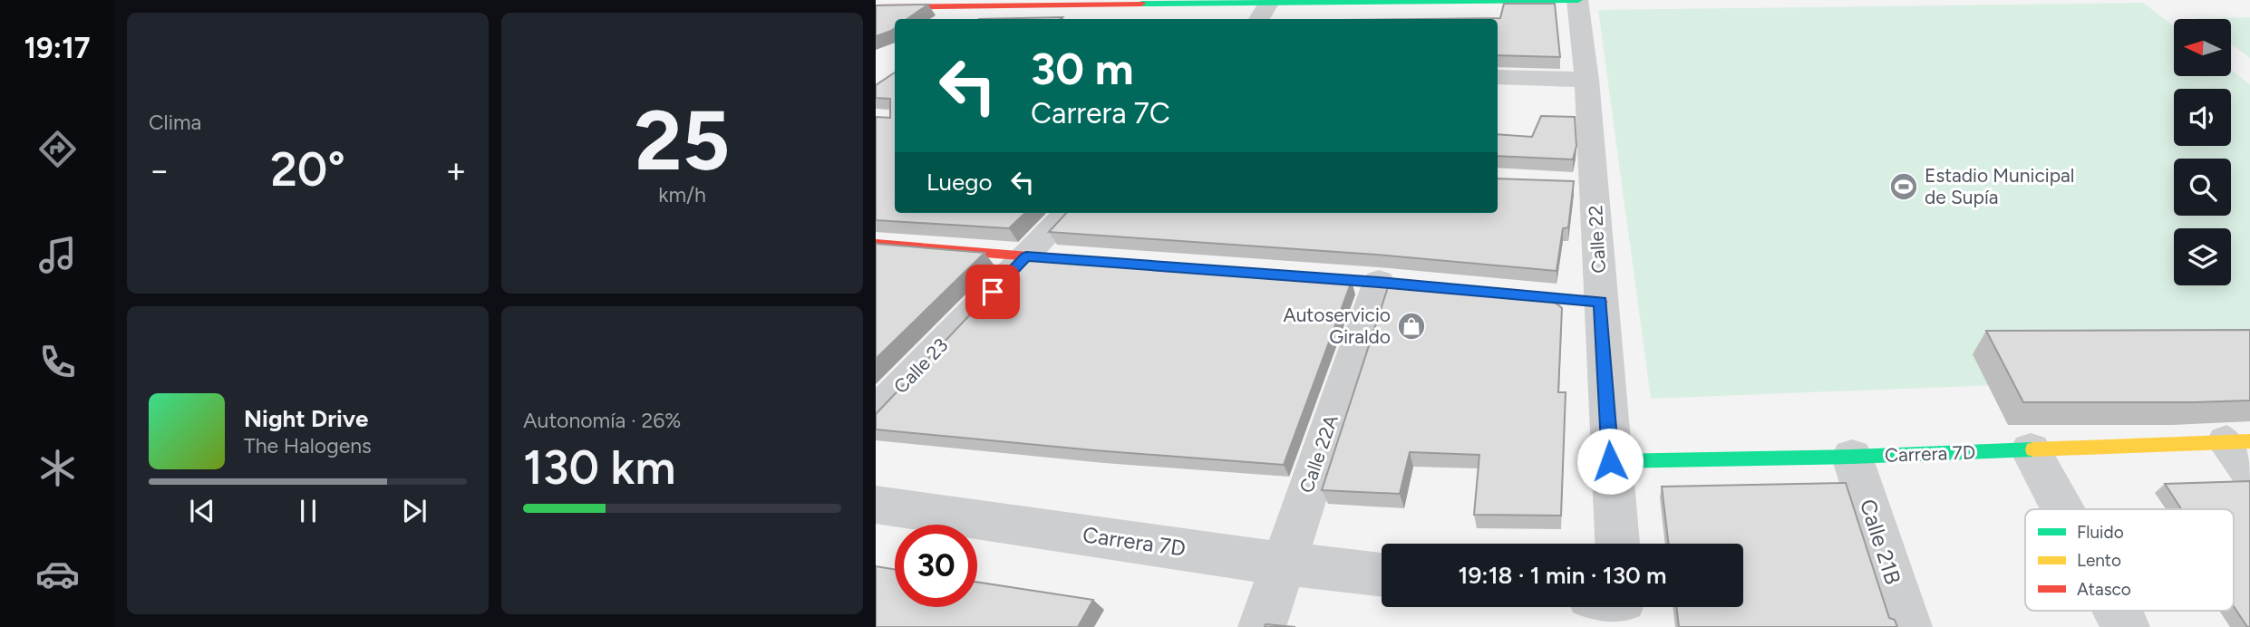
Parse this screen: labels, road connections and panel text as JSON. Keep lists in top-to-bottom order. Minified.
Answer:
{"streets":{"street":["Calle 22","Calle 23","Calle 22A","Carrera 7D","Calle 21B"]},"crossings":[["Calle 22","Carrera 7D"],["Calle 22A","Carrera 7D"],["Carrera 7D","Calle 21B"]],"places":{"sports":["Estadio Municipal de Supía"],"shop":["Autoservicio Giraldo"]},"legend":["Fluido","Lento","Atasco"],"north":"left","page":{"tabs":"19:17","tile":["Clima",["25","km/h"],["Autonomía · 26%","130 km"]],"turn":["30 m","Carrera 7C"],"heat":["−","20°","+"],"then":"Luego","song":["Night Drive","The Halogens"],"limit":"30","trip":"19:18 · 1 min · 130 m"}}
